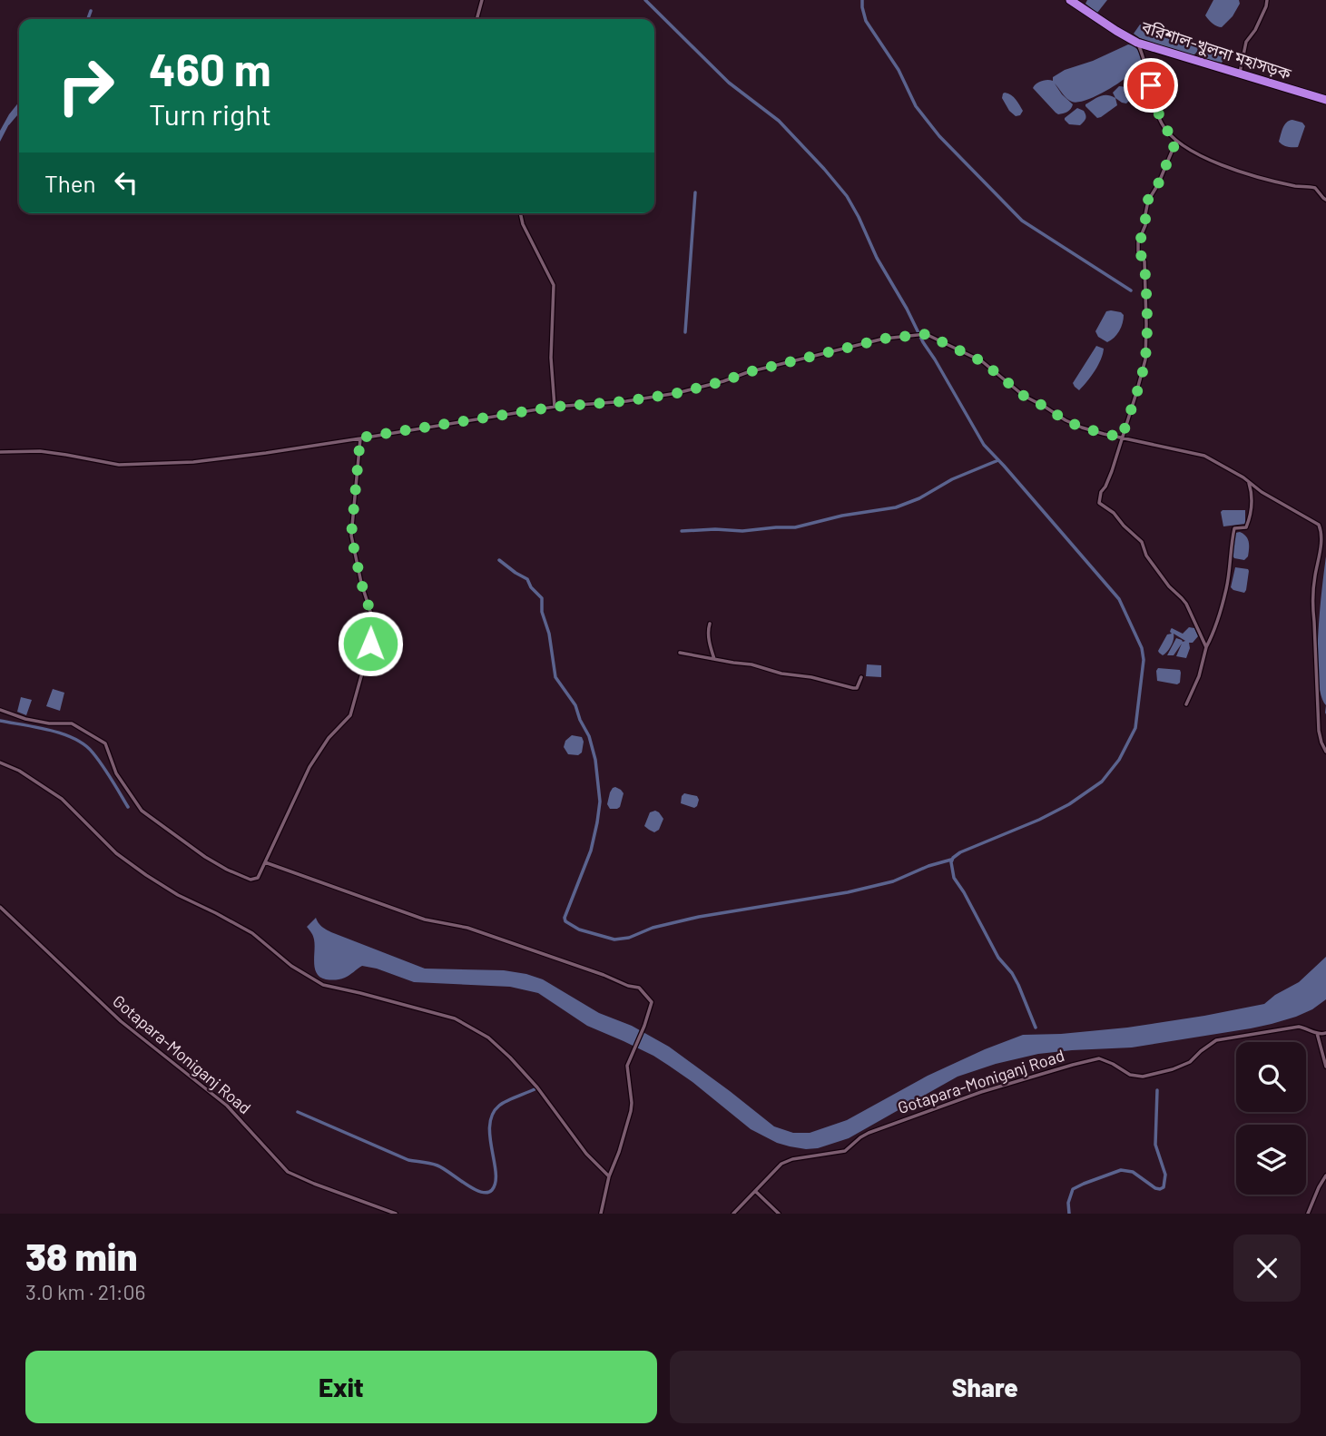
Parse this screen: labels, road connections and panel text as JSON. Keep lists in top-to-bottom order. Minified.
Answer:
{"streets":{"highway":["বরিশাল-খুলনা মহাসড়ক"],"street":["Gotapara-Moniganj Road"]},"page":{"turn":["460 m","Turn right"],"then":"Then","heading":["38 min","3.0 km · 21:06"],"buttons":["Exit","Share"]}}
